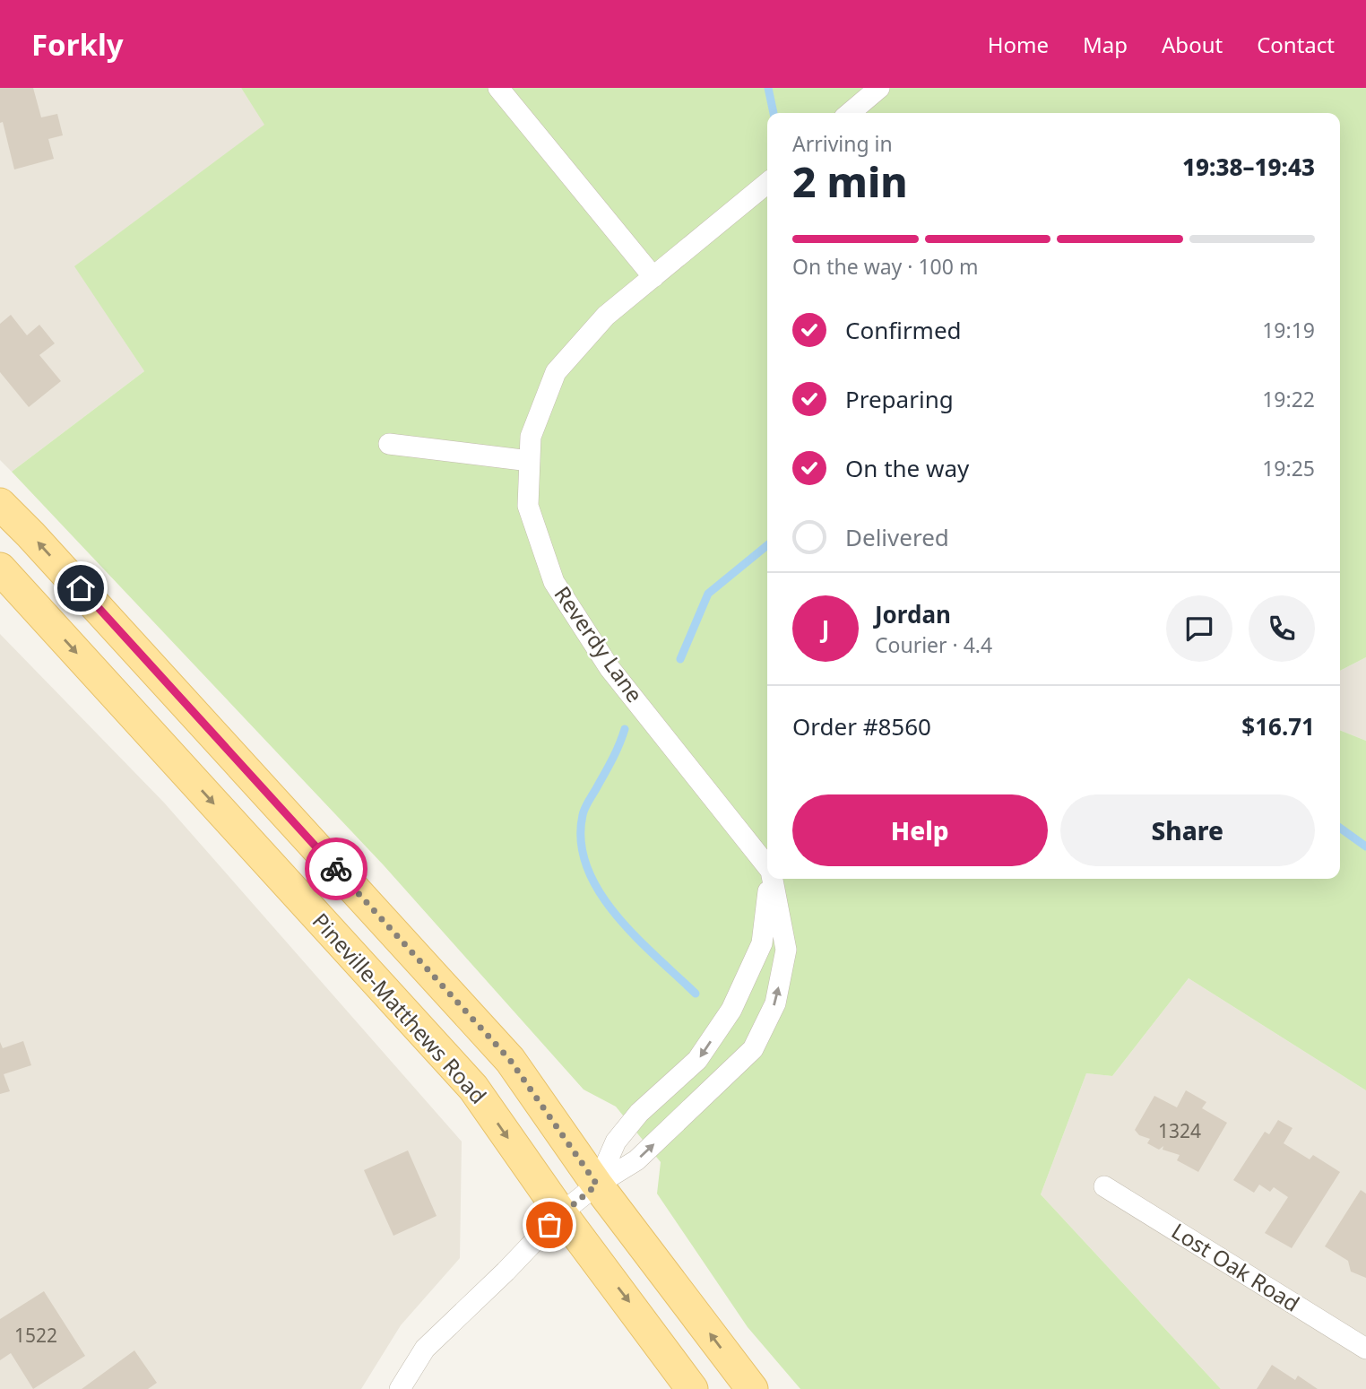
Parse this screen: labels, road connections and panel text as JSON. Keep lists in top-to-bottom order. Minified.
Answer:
{"streets":{"main road":["Pineville-Matthews Road"],"street":["Reverdy Lane","Lost Oak Road"]},"crossings":[["Reverdy Lane","Pineville-Matthews Road"]],"house_numbers":["1324","1522"],"page":{"header":"Forkly","nav":["Home","Map","About","Contact"],"heading":["2 min","Arriving in","19:38–19:43"],"panel":["Jordan","Courier · 4.4","Order #8560","$16.71"],"bar":"On the way · 100 m","list":[["Confirmed","19:19"],["Preparing","19:22"],["On the way","19:25"],"Delivered"],"round":"J","buttons":["Help","Share"]}}
